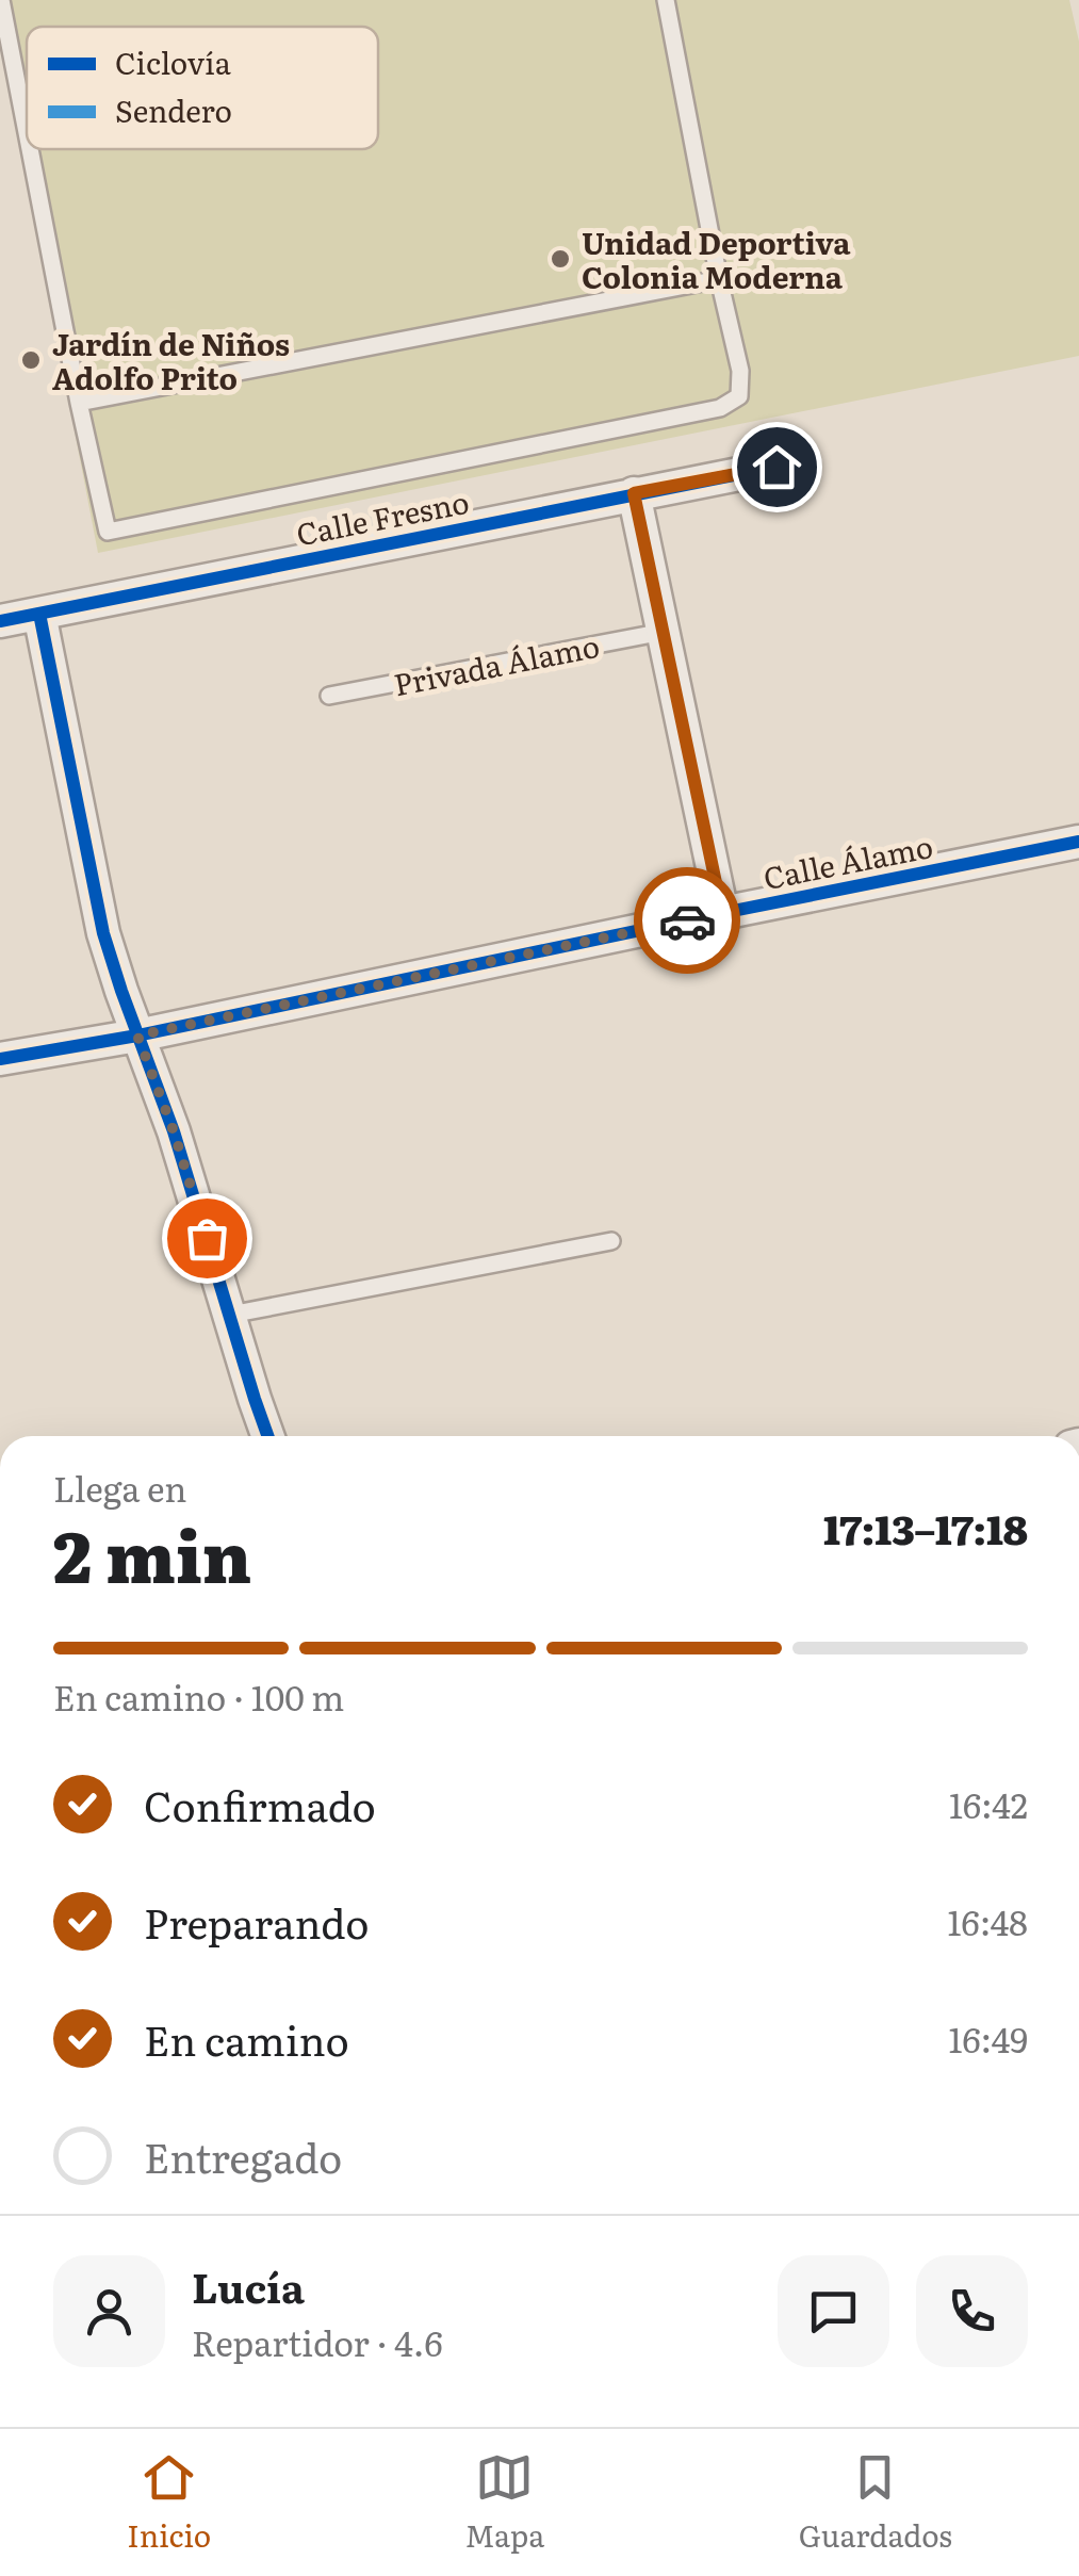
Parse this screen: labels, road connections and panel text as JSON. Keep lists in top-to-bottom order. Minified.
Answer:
{"streets":{"street":["Calle Fresno","Calle Álamo"],"lane":["Privada Álamo"]},"places":["Unidad Deportiva Colonia Moderna","Jardín de Niños Adolfo Prito"],"legend":["Ciclovía","Sendero"],"page":{"heading":["2 min","Llega en","17:13–17:18"],"panel":["Lucía","Repartidor · 4.6"],"bar":"En camino · 100 m","list":[["Confirmado","16:42"],["Preparando","16:48"],["En camino","16:49"],"Entregado"],"tabs":["Inicio","Mapa","Guardados"]}}
